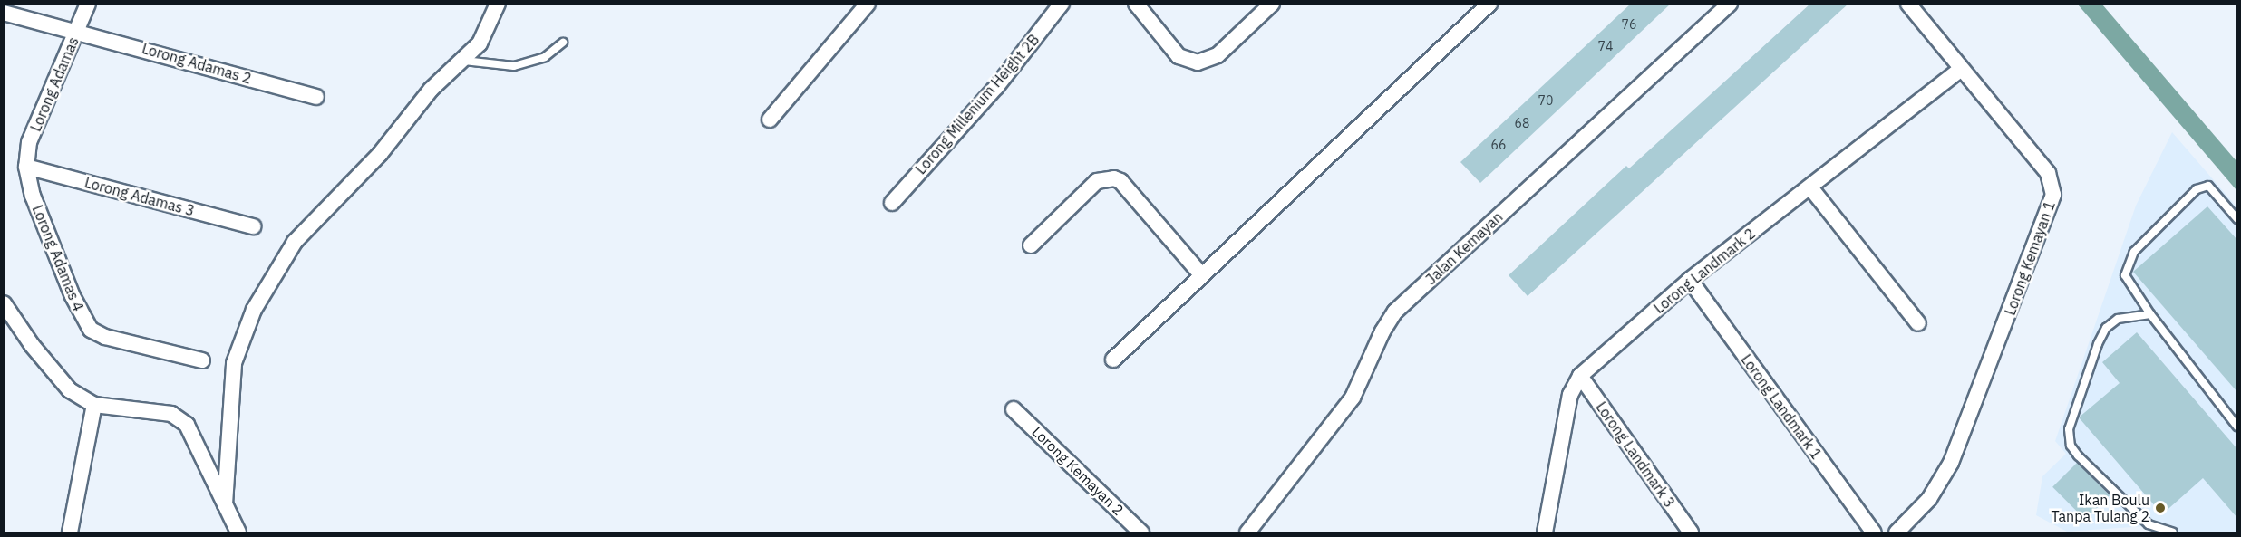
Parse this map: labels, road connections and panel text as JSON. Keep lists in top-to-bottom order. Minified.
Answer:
{"streets":{"street":["Lorong Adamas 2","Lorong Adamas","Lorong Millenium Height 2B","Lorong Adamas 3","Jalan Kemayan","Lorong Adamas 4","Lorong Kemayan 1","Lorong Landmark 2","Lorong Landmark 1","Lorong Landmark 3","Lorong Kemayan 2"]},"crossings":[["Lorong Adamas 2","Lorong Adamas"],["Lorong Adamas","Lorong Adamas 3"],["Lorong Adamas","Lorong Adamas 4"],["Lorong Adamas 3","Lorong Adamas 4"],["Lorong Kemayan 1","Lorong Landmark 2"],["Lorong Landmark 2","Lorong Landmark 1"],["Lorong Landmark 2","Lorong Landmark 3"]],"places":["Ikan Boulu Tanpa Tulang 2"],"house_numbers":["76","74","70","68","66"]}
